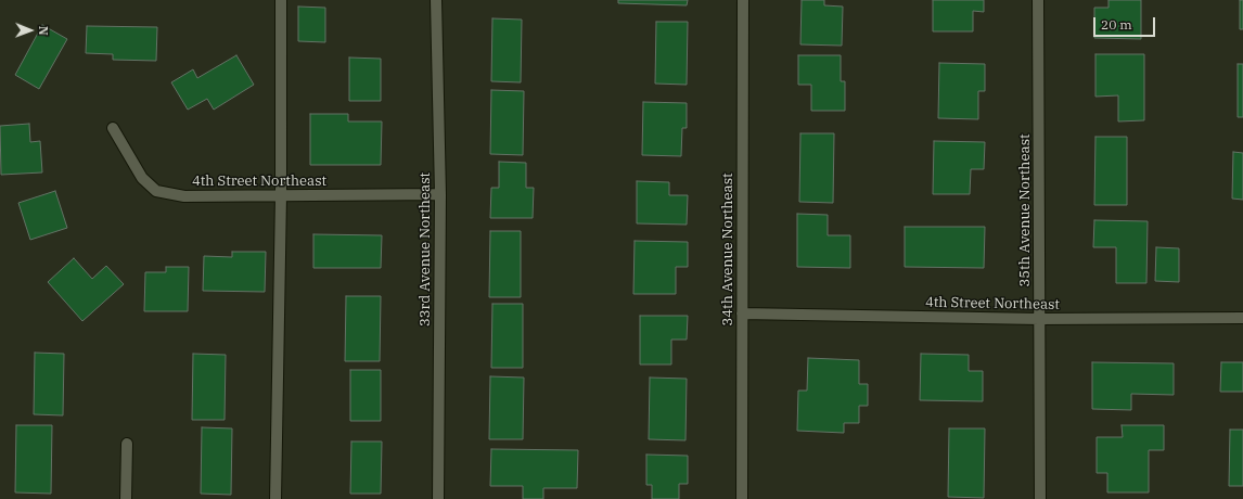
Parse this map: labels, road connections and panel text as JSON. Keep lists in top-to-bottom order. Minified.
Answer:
{"streets":{"street":["4th Street Northeast","35th Avenue Northeast","33rd Avenue Northeast","34th Avenue Northeast"]},"crossings":[["4th Street Northeast","35th Avenue Northeast"],["4th Street Northeast","33rd Avenue Northeast"],["4th Street Northeast","34th Avenue Northeast"]],"scale_bar":"20 m","north":"right"}
